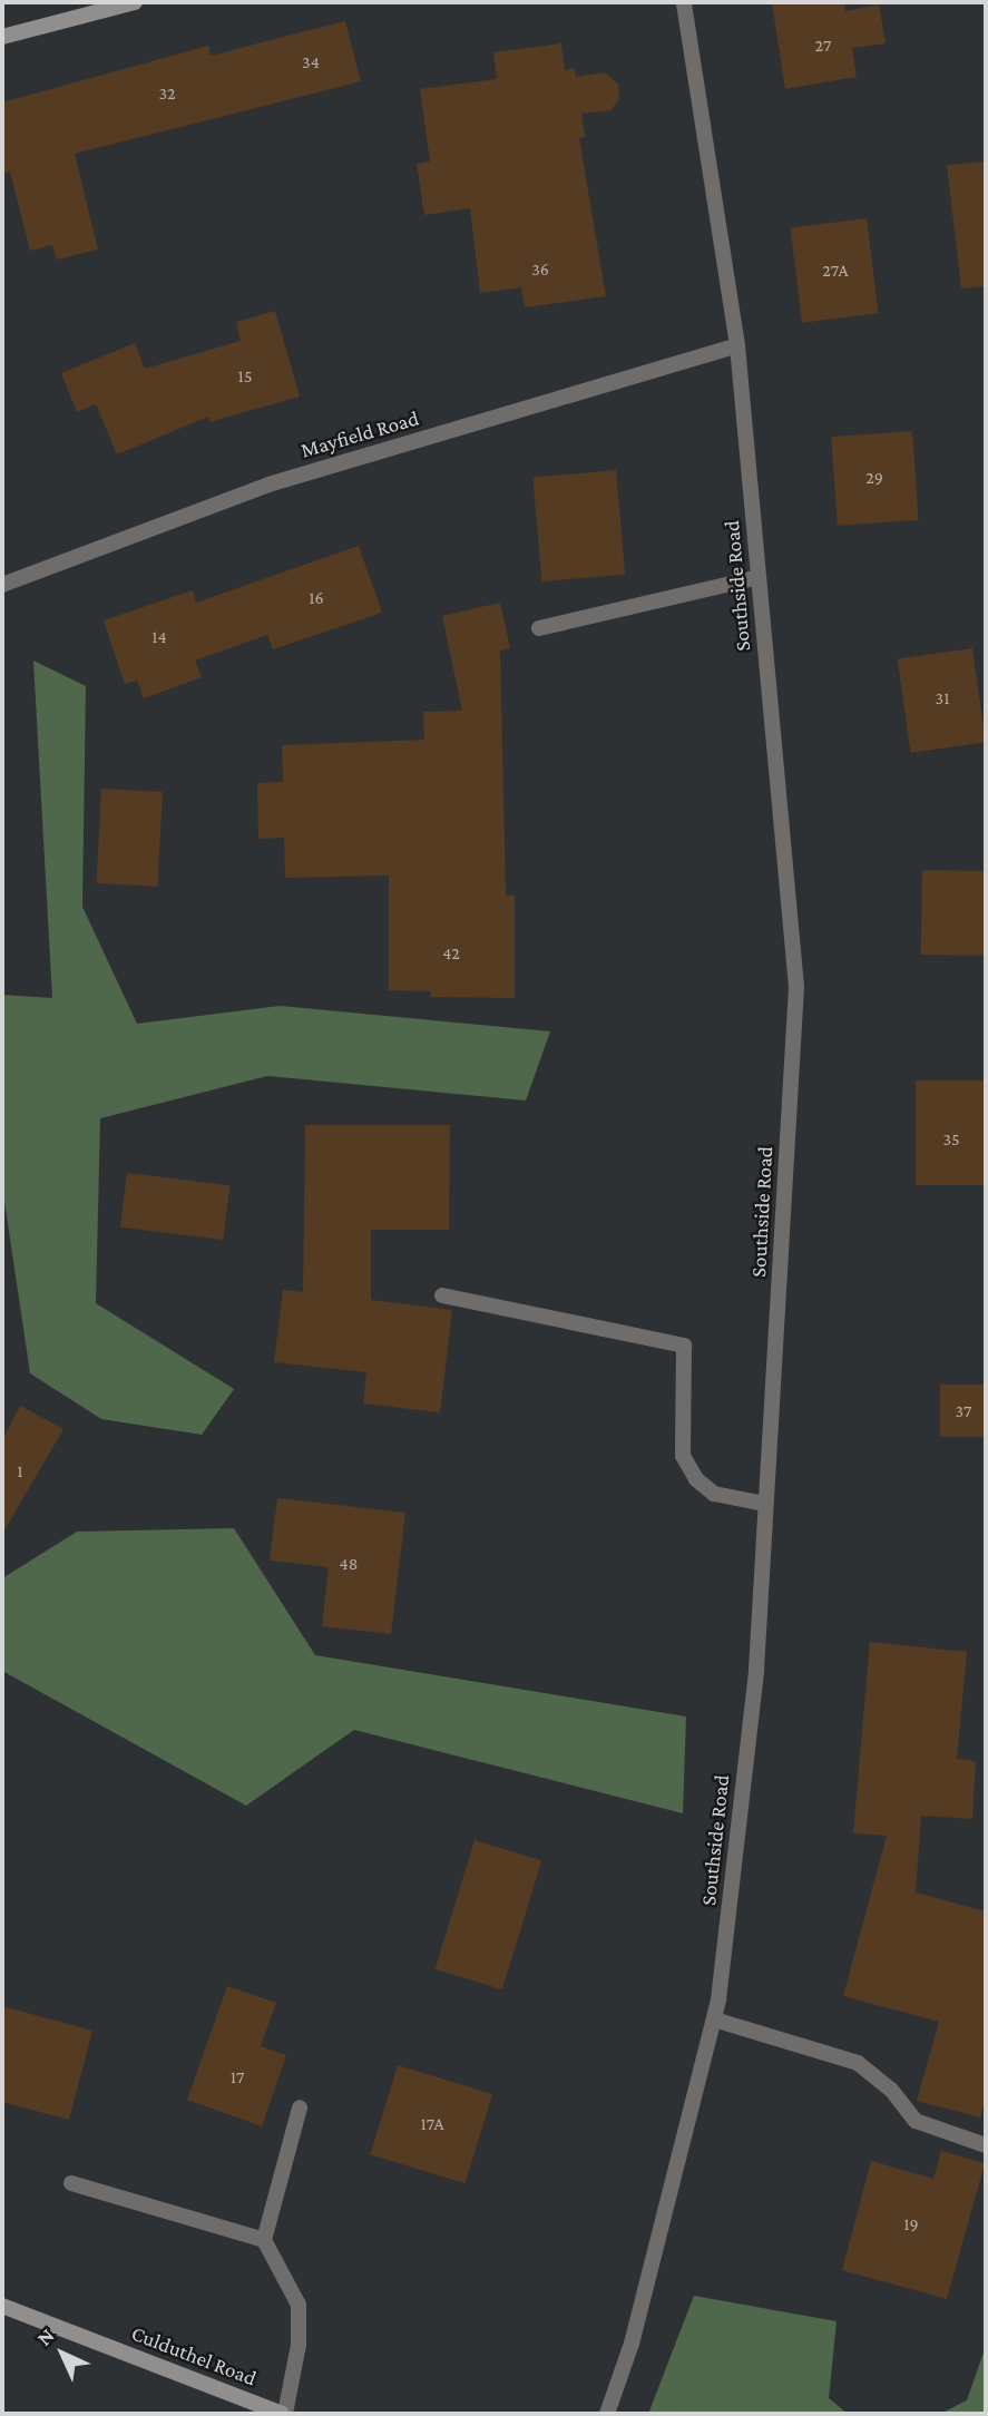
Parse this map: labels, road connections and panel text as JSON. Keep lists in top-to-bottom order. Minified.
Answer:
{"streets":{"main road":["Culduthel Road"],"street":["Mayfield Road","Southside Road"]},"crossings":[["Mayfield Road","Southside Road"]],"house_numbers":["27","34","32","36","27A","15","29","16","14","31","42","35","37","1","48","17","17A","19"],"north":"top left"}
